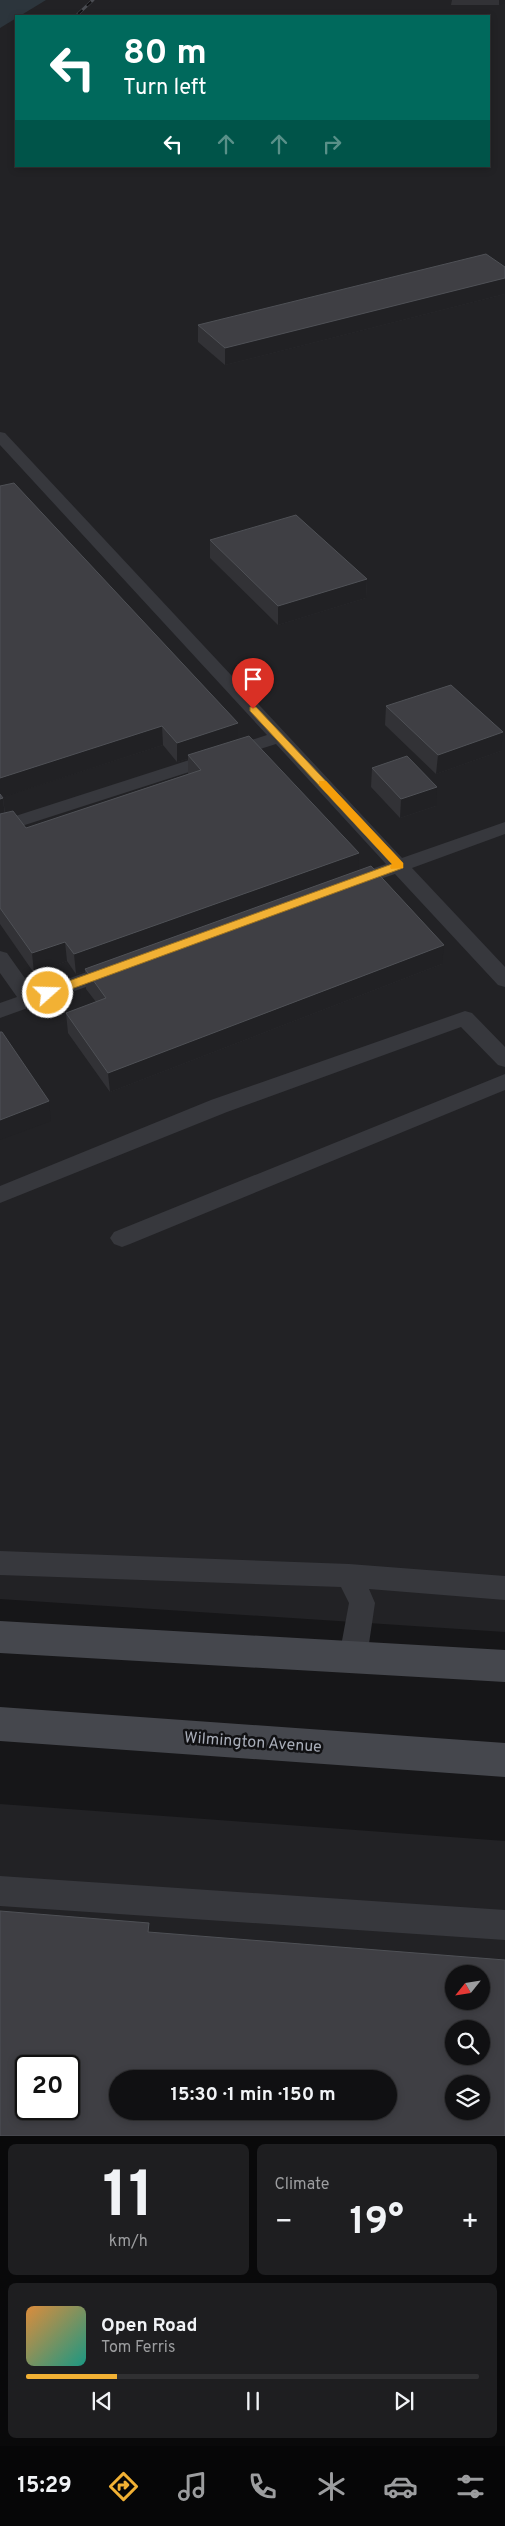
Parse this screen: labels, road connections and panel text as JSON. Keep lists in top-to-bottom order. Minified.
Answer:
{"streets":{"main road":["Wilmington Avenue"]},"north":"bottom left","page":{"turn":["80 m","Turn left"],"limit":"20","trip":"15:30 · 1 min · 150 m","tile":[["11","km/h"],"Climate"],"heat":["−","19°","+"],"song":["Open Road","Tom Ferris"],"tabs":"15:29"}}
